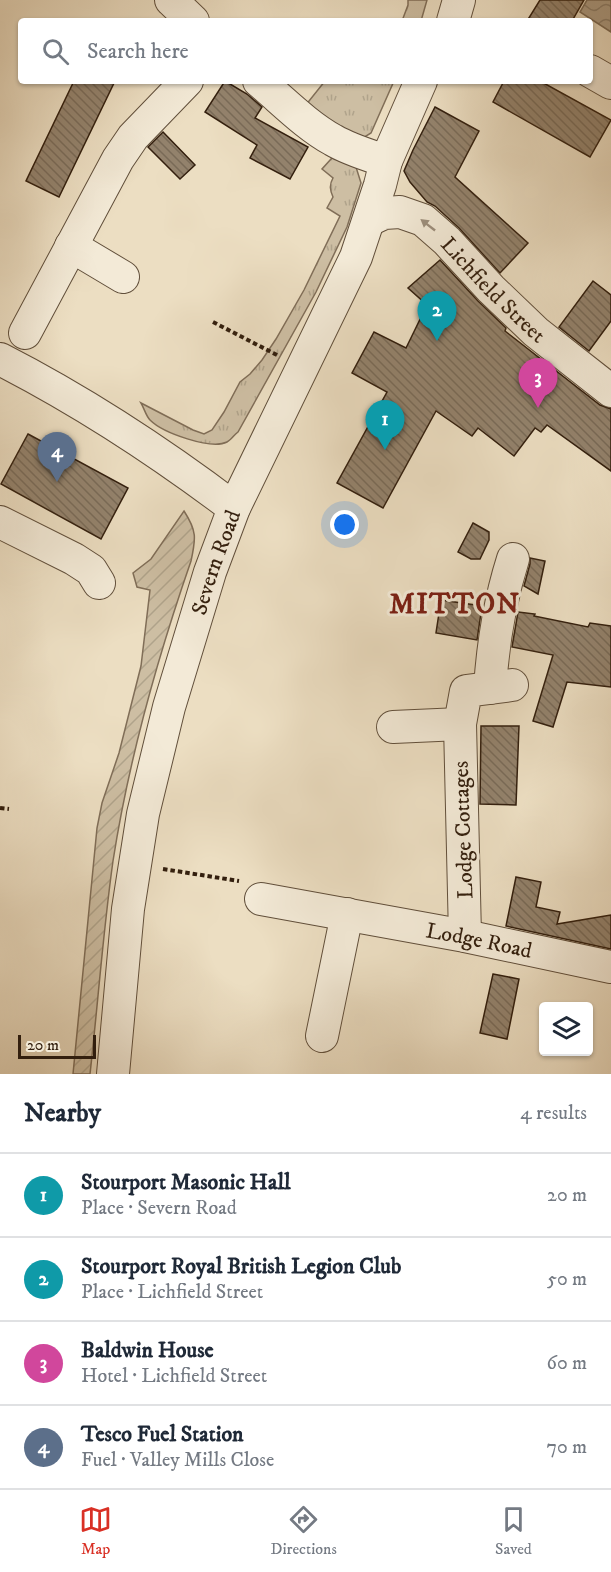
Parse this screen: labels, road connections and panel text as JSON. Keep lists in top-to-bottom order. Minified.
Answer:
{"streets":{"street":["Lichfield Street","Severn Road","Lodge Cottages","Lodge Road"]},"crossings":[["Lichfield Street","Severn Road"],["Lodge Cottages","Lodge Road"]],"one_way":["Lichfield Street"],"districts":["MITTON"],"scale_bar":"20 m","page":{"search":"Search here","pins":["2","3","1","4"],"scale":"20 m","heading":["Nearby","4 results"],"list":[{"mark":"1","name":"Stourport Masonic Hall","note":"Place · Severn Road","value":"20 m"},{"mark":"2","name":"Stourport Royal British Legion Club","note":"Place · Lichfield Street","value":"50 m"},{"mark":"3","name":"Baldwin House","note":"Hotel · Lichfield Street","value":"60 m"},{"mark":"4","name":"Tesco Fuel Station","note":"Fuel · Valley Mills Close","value":"70 m"}],"nav":["Map","Directions","Saved"]}}
